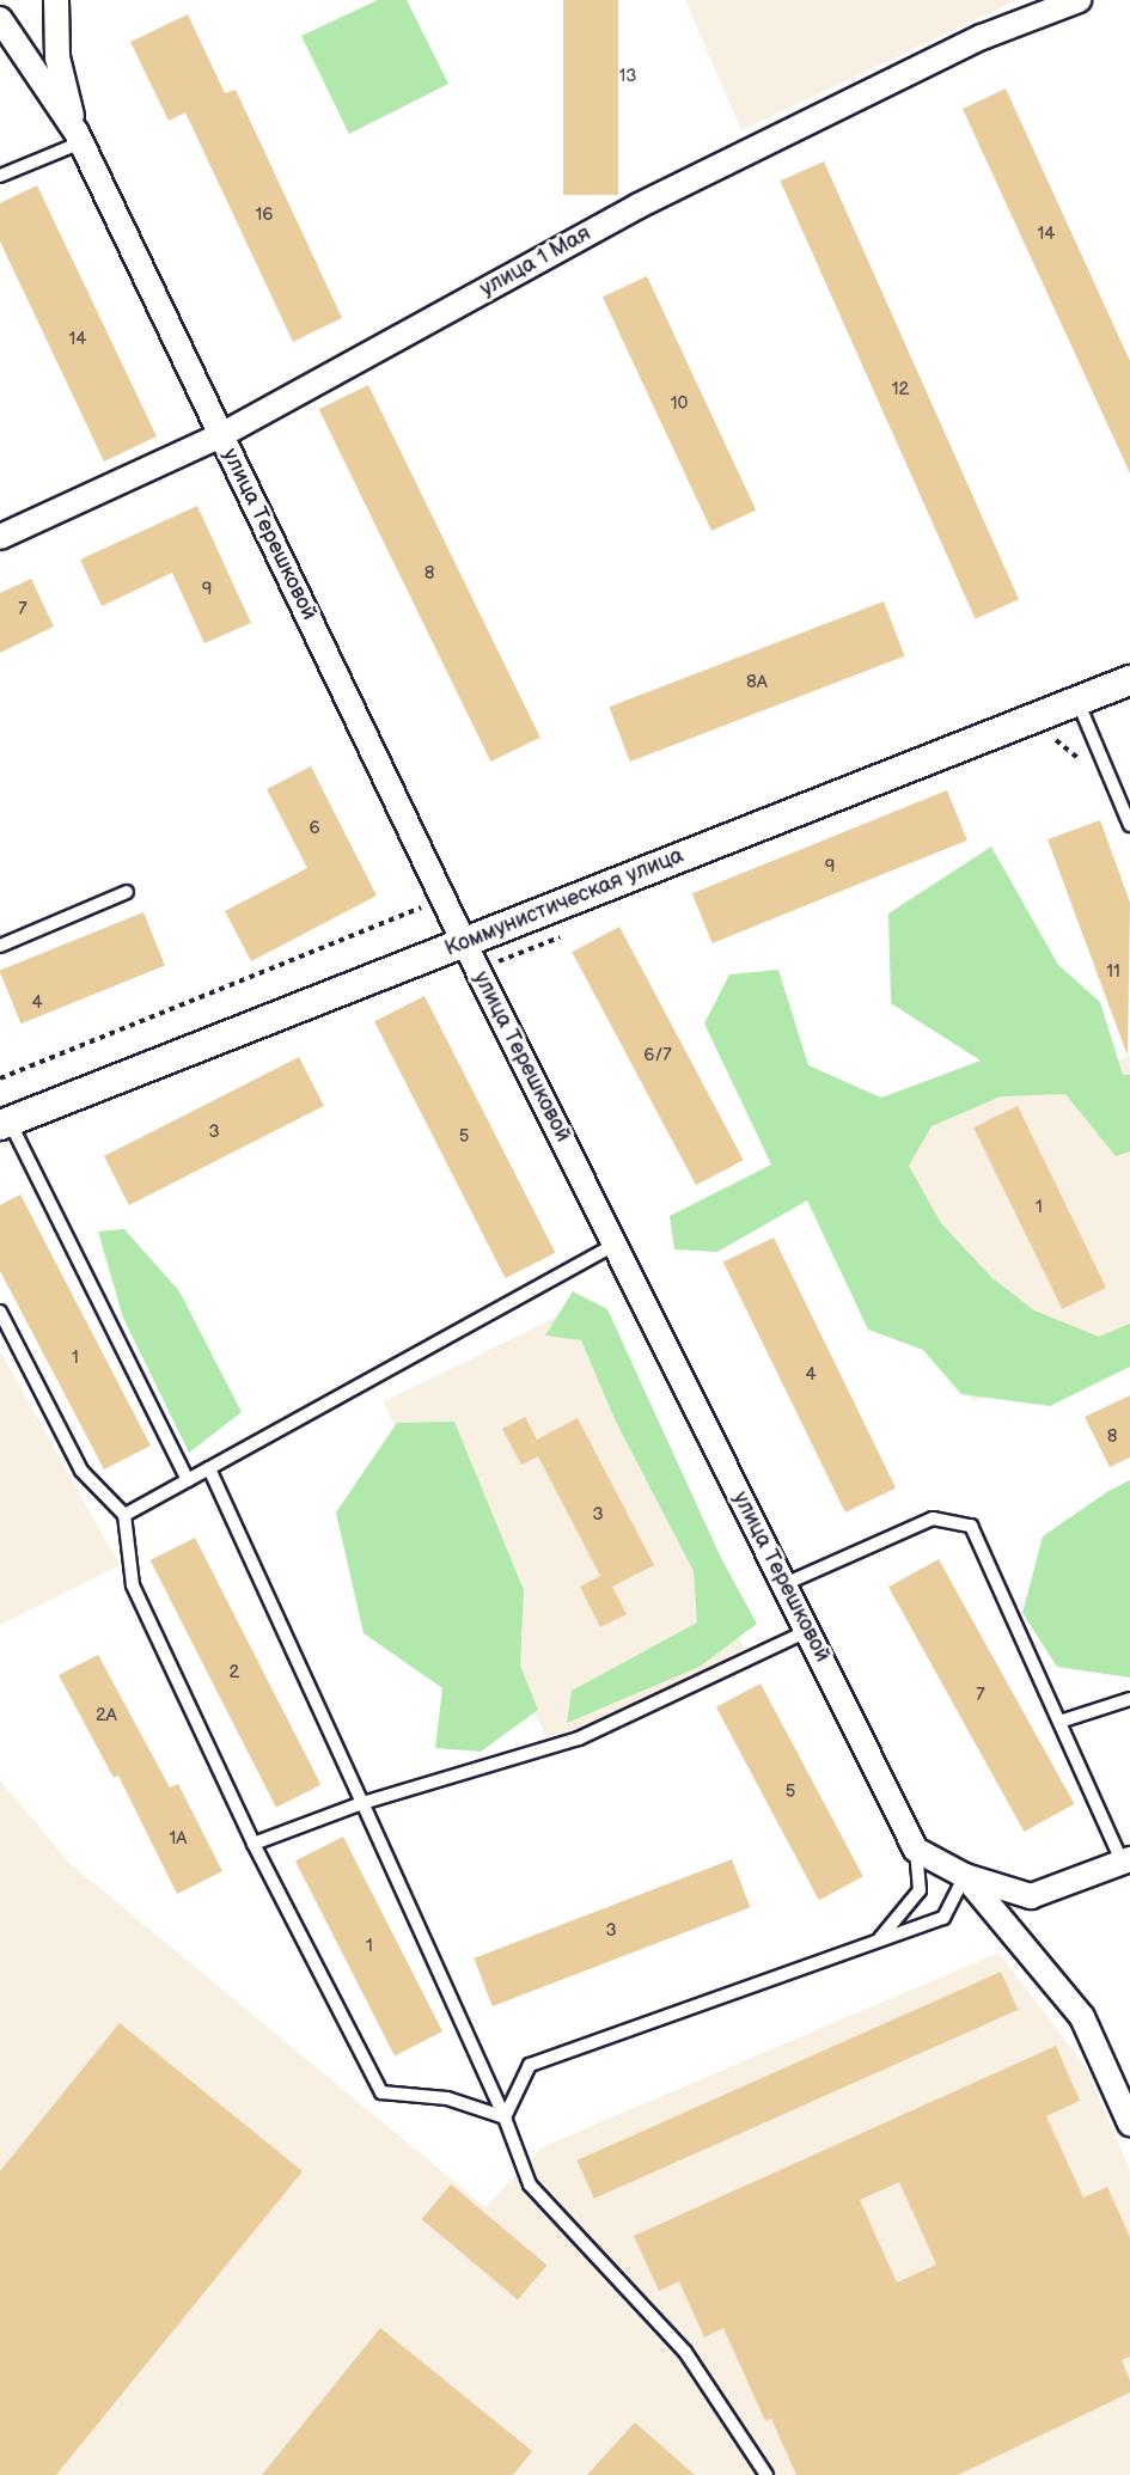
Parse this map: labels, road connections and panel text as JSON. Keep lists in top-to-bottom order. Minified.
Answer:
{"streets":{"street":["улица 1 Мая","улица Терешковой","Коммунистическая улица"]},"crossings":[["улица 1 Мая","улица Терешковой"],["улица Терешковой","Коммунистическая улица"]],"house_numbers":["13","16","14","14","12","10","8","9","7","8А","6","9","11","4","6/7","3","5","1","1","4","8","3","2","7","2А","5","1А","3","1"]}
